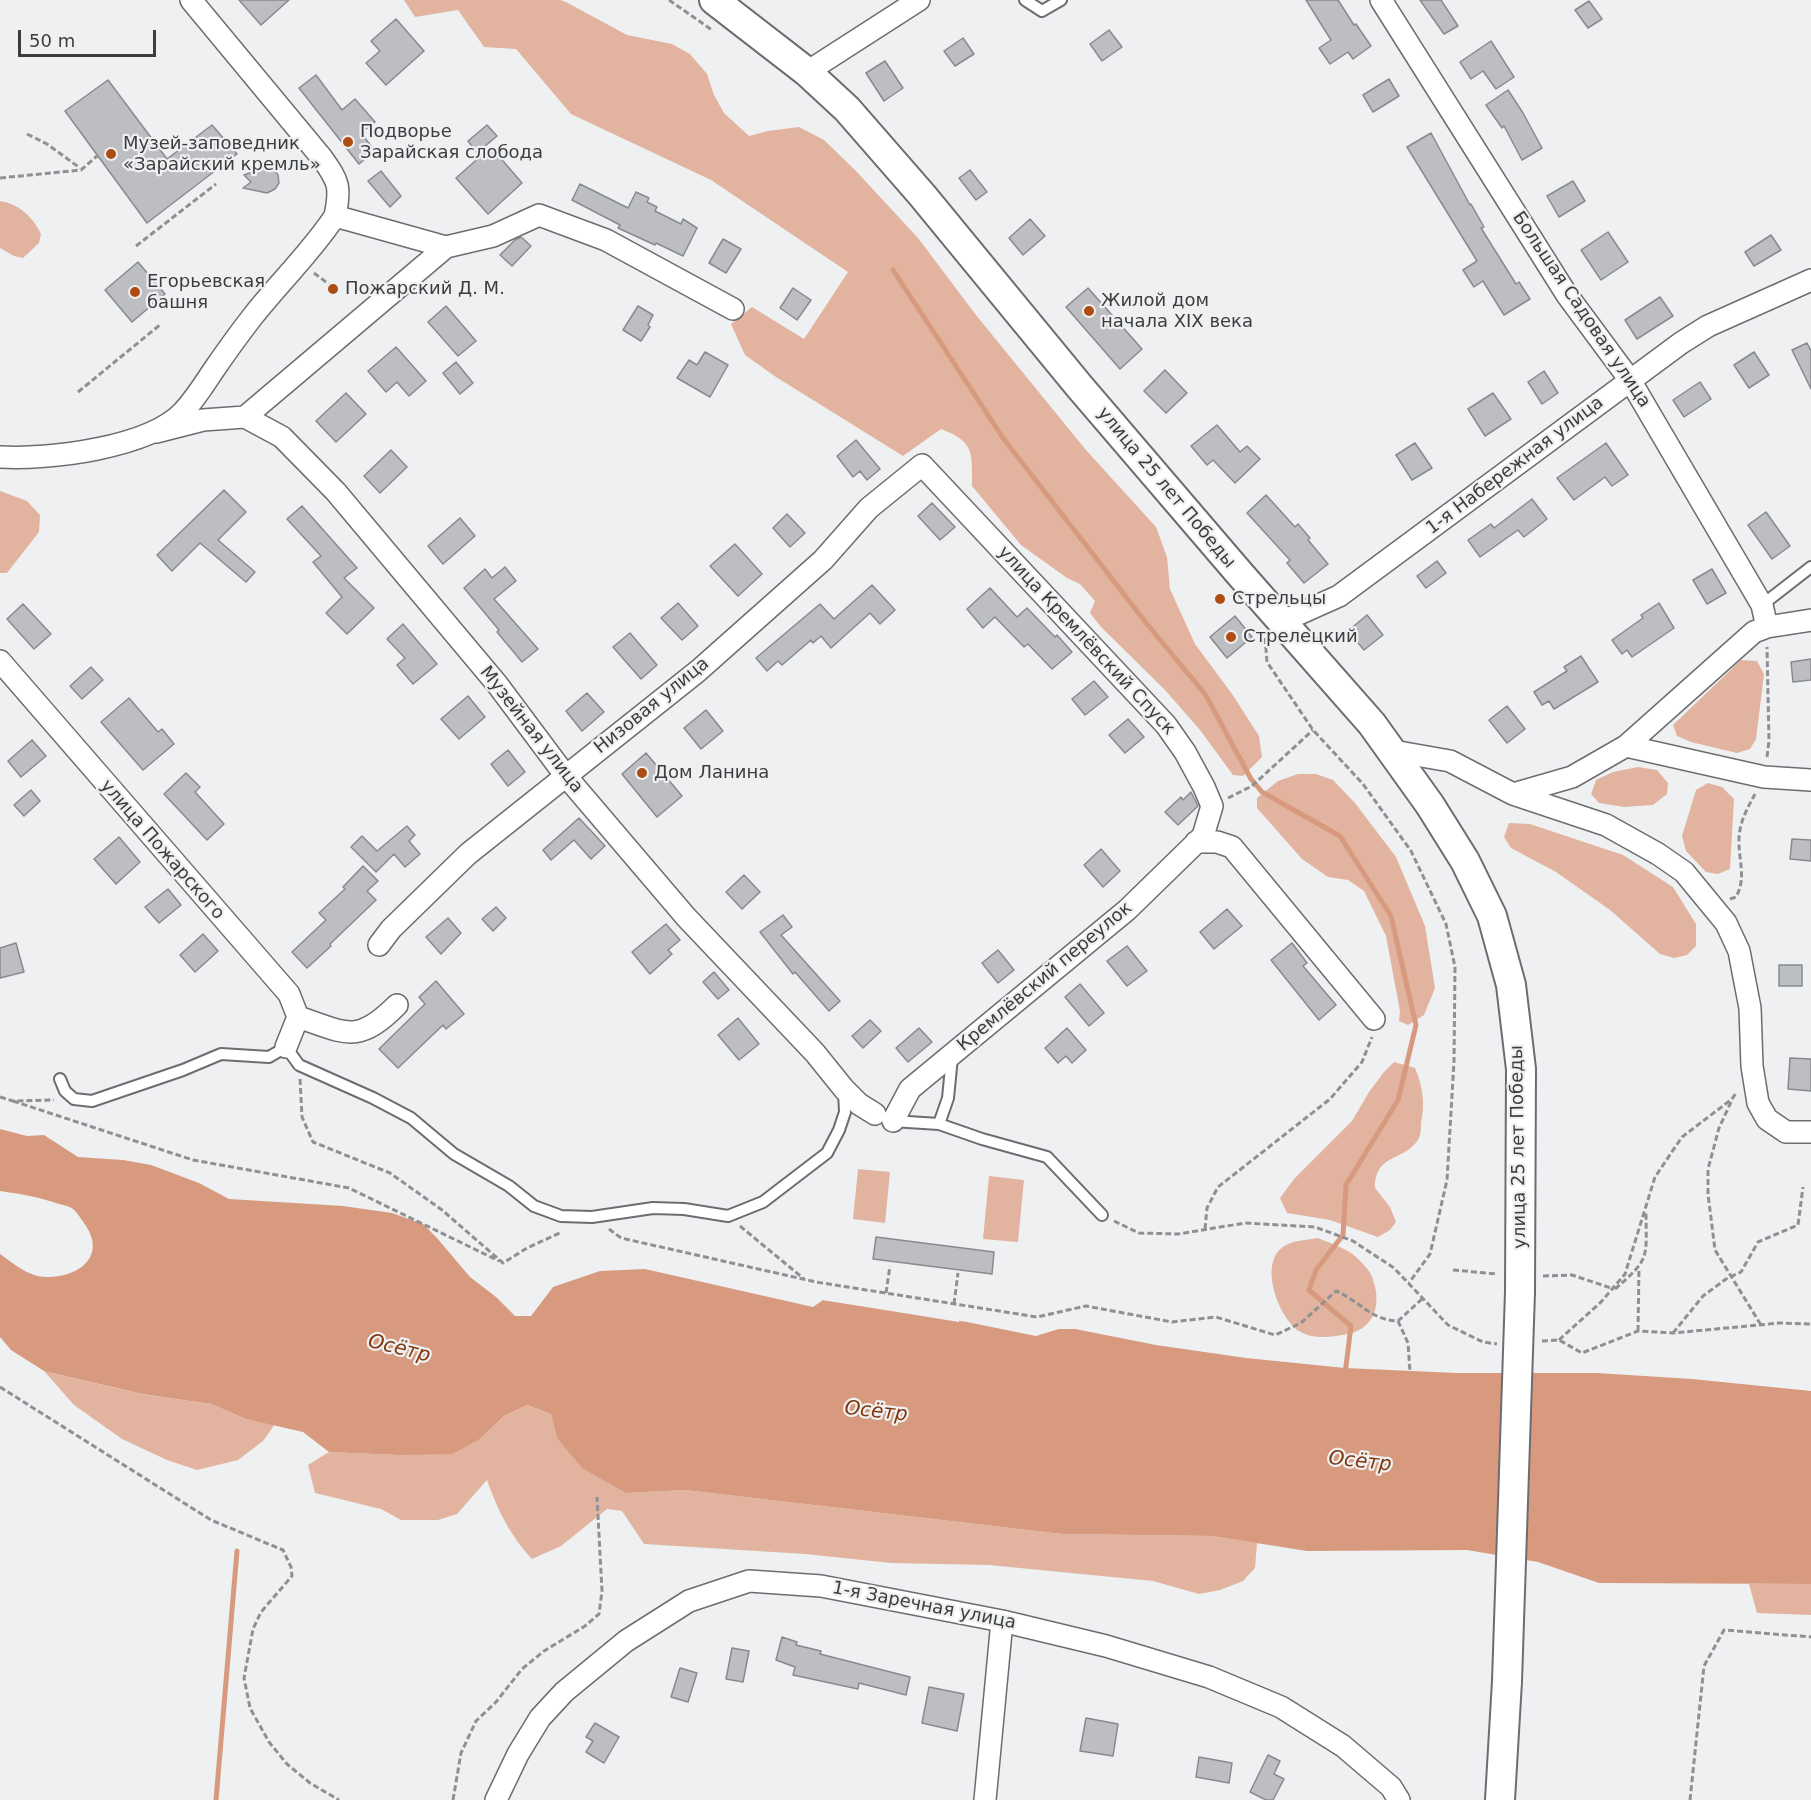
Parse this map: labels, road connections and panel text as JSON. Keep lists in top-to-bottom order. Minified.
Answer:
{"streets":{"main road":["улица 25 лет Победы"],"street":["Большая Садовая улица","1-я Набережная улица","улица Кремлёвский Спуск","Низовая улица","Музейная улица","улица Пожарского","Кремлёвский переулок","1-я Заречная улица"]},"crossings":[["Большая Садовая улица","1-я Набережная улица"],["1-я Набережная улица","улица 25 лет Победы"],["улица Кремлёвский Спуск","Низовая улица"],["Низовая улица","Музейная улица"],["Музейная улица","Кремлёвский переулок"]],"water":["Осётр"],"places":["Подворье Зарайская слобода","Музей-заповедник «Зарайский кремль»","Пожарский Д. М.","Егорьевская башня","Жилой дом начала XIX века","Стрельцы","Стрелецкий","Дом Ланина"],"scale_bar":"50 m"}
